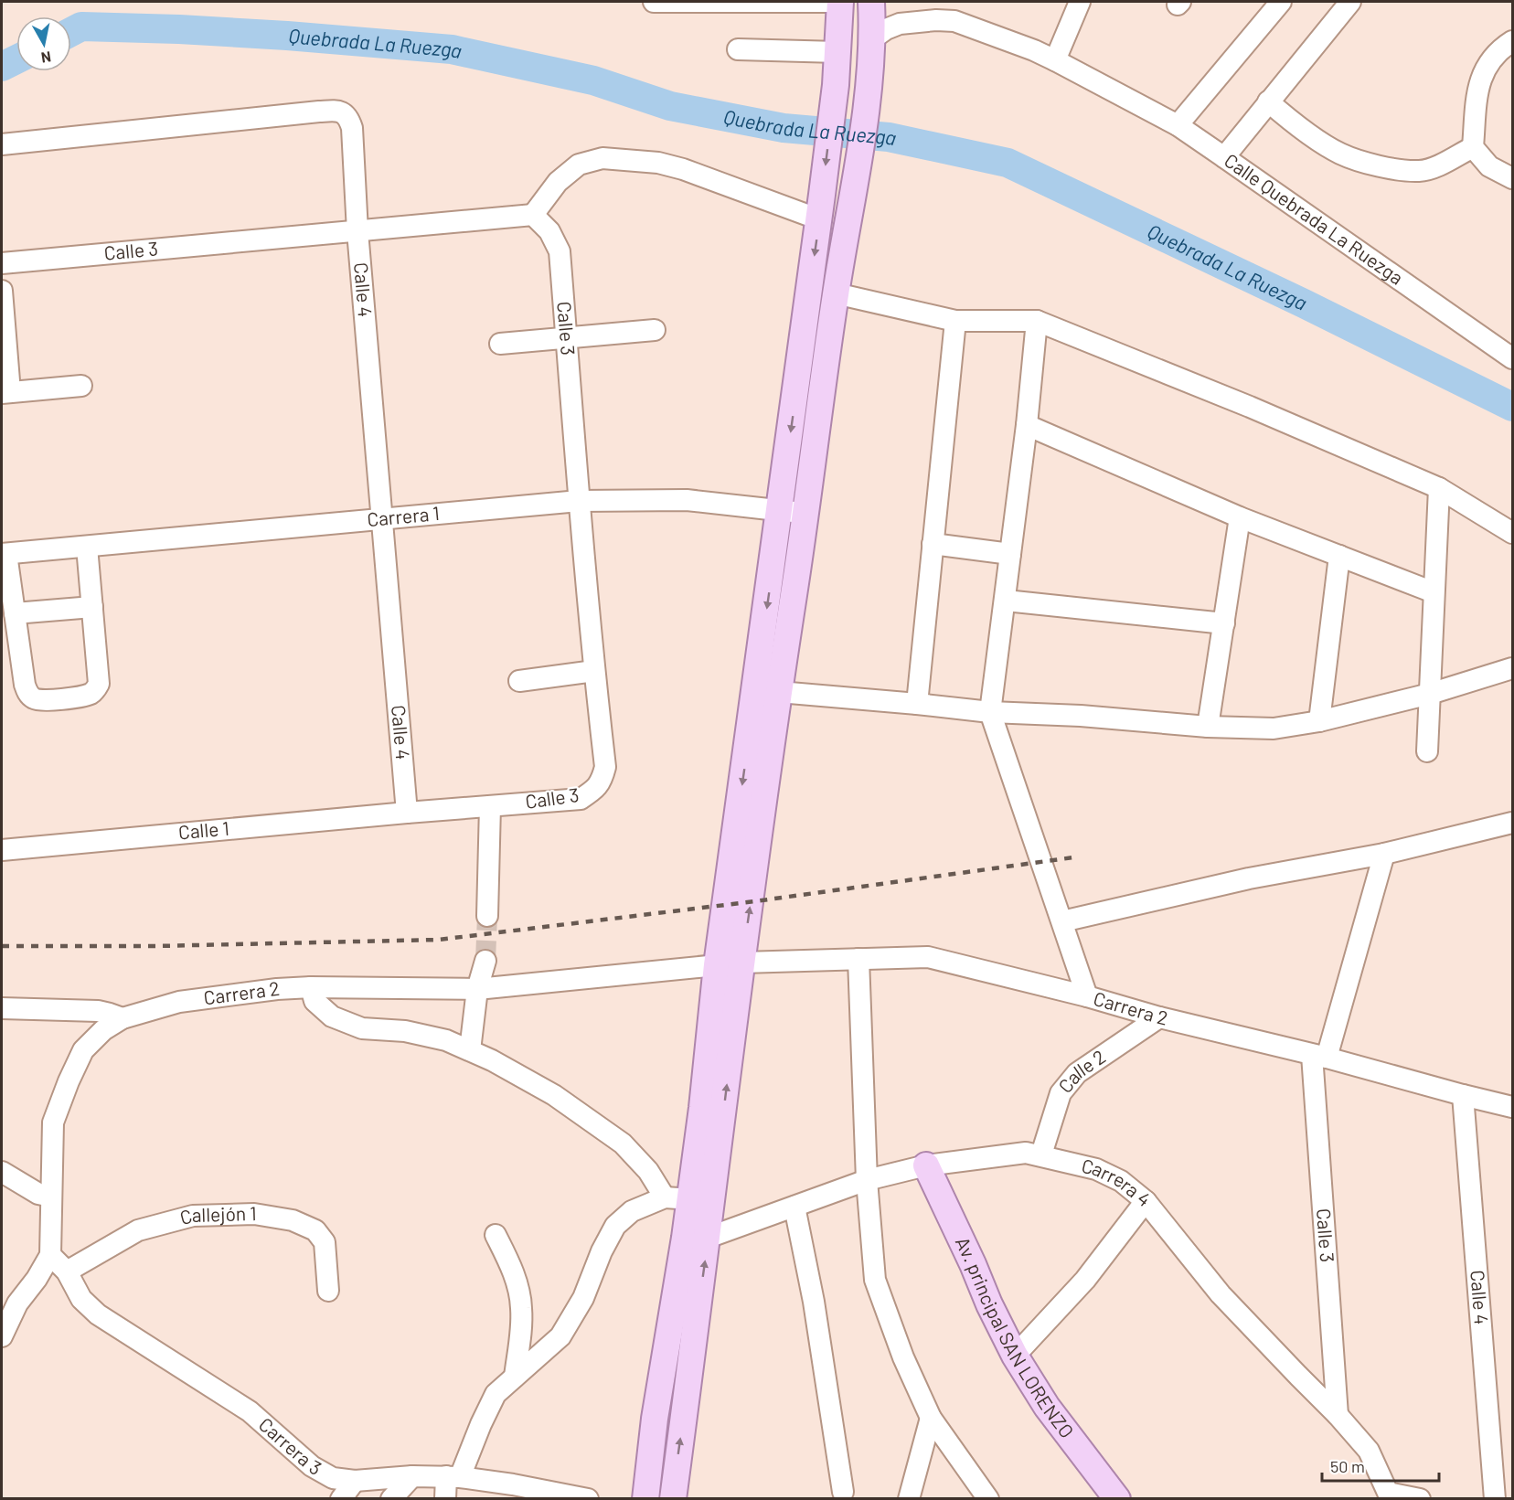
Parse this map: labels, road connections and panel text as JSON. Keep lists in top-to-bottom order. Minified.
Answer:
{"streets":{"main road":["Av. principal SAN LORENZO"],"street":["Calle Quebrada La Ruezga","Calle 3","Calle 4","Carrera 1","Calle 1","Carrera 2","Calle 2","Carrera 4","Callejón 1","Carrera 3"]},"crossings":[["Calle 3","Calle 4"],["Calle 3","Carrera 1"],["Calle 3","Calle 1"],["Calle 3","Carrera 2"],["Calle 3","Carrera 4"],["Calle 4","Carrera 1"],["Calle 4","Calle 1"],["Calle 4","Carrera 2"],["Carrera 2","Calle 2"],["Carrera 2","Carrera 3"],["Calle 2","Carrera 4"],["Carrera 4","Av. principal SAN LORENZO"],["Callejón 1","Carrera 3"]],"water":["Quebrada La Ruezga"],"scale_bar":"50 m","north":"bottom"}
